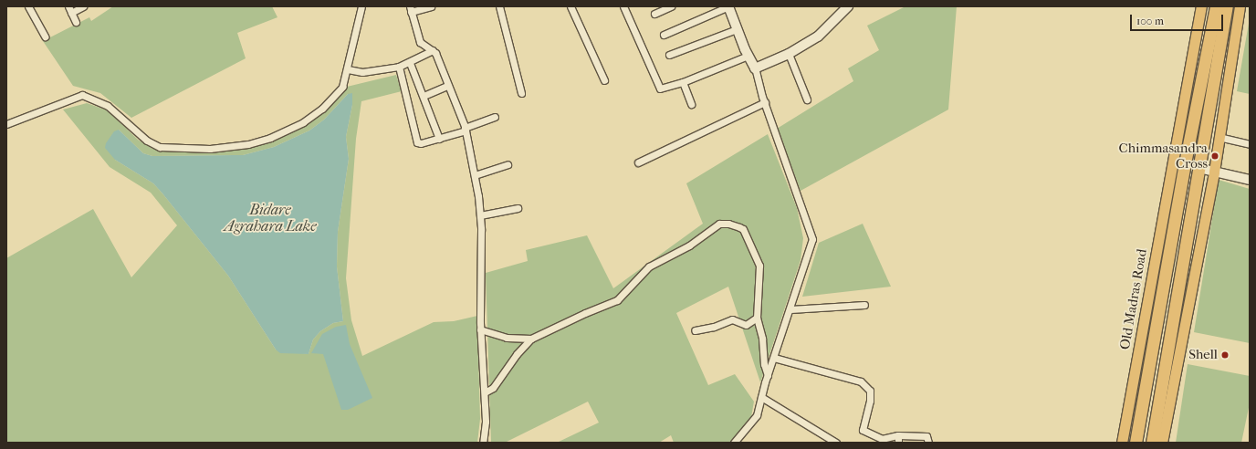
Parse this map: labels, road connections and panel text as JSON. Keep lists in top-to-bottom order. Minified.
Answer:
{"streets":{"highway":["Old Madras Road"]},"water":["Bidare Agrahara Lake"],"places":["Chimmasandra Cross","Shell"],"scale_bar":"100 m"}
